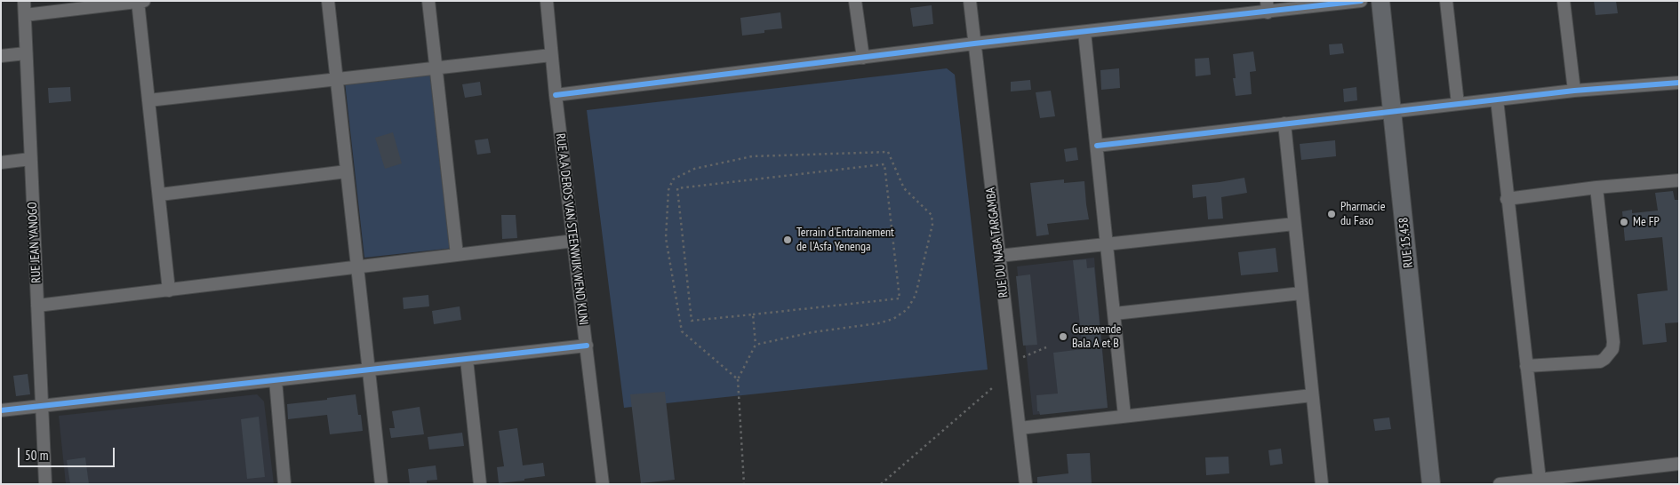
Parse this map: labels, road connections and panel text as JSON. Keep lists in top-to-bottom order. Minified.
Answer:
{"streets":{"main road":["RUE 15.458"],"street":["RUE A.A DEROS VAN STEENWIJK WEND KUNI","RUE JEAN YANOGO","RUE DU NABA TARGAMBA"]},"places":["Pharmacie du Faso","Me FP","Terrain d'Entrainement de l'Asfa Yenenga","Gueswende Bala A et B"],"scale_bar":"50 m"}
